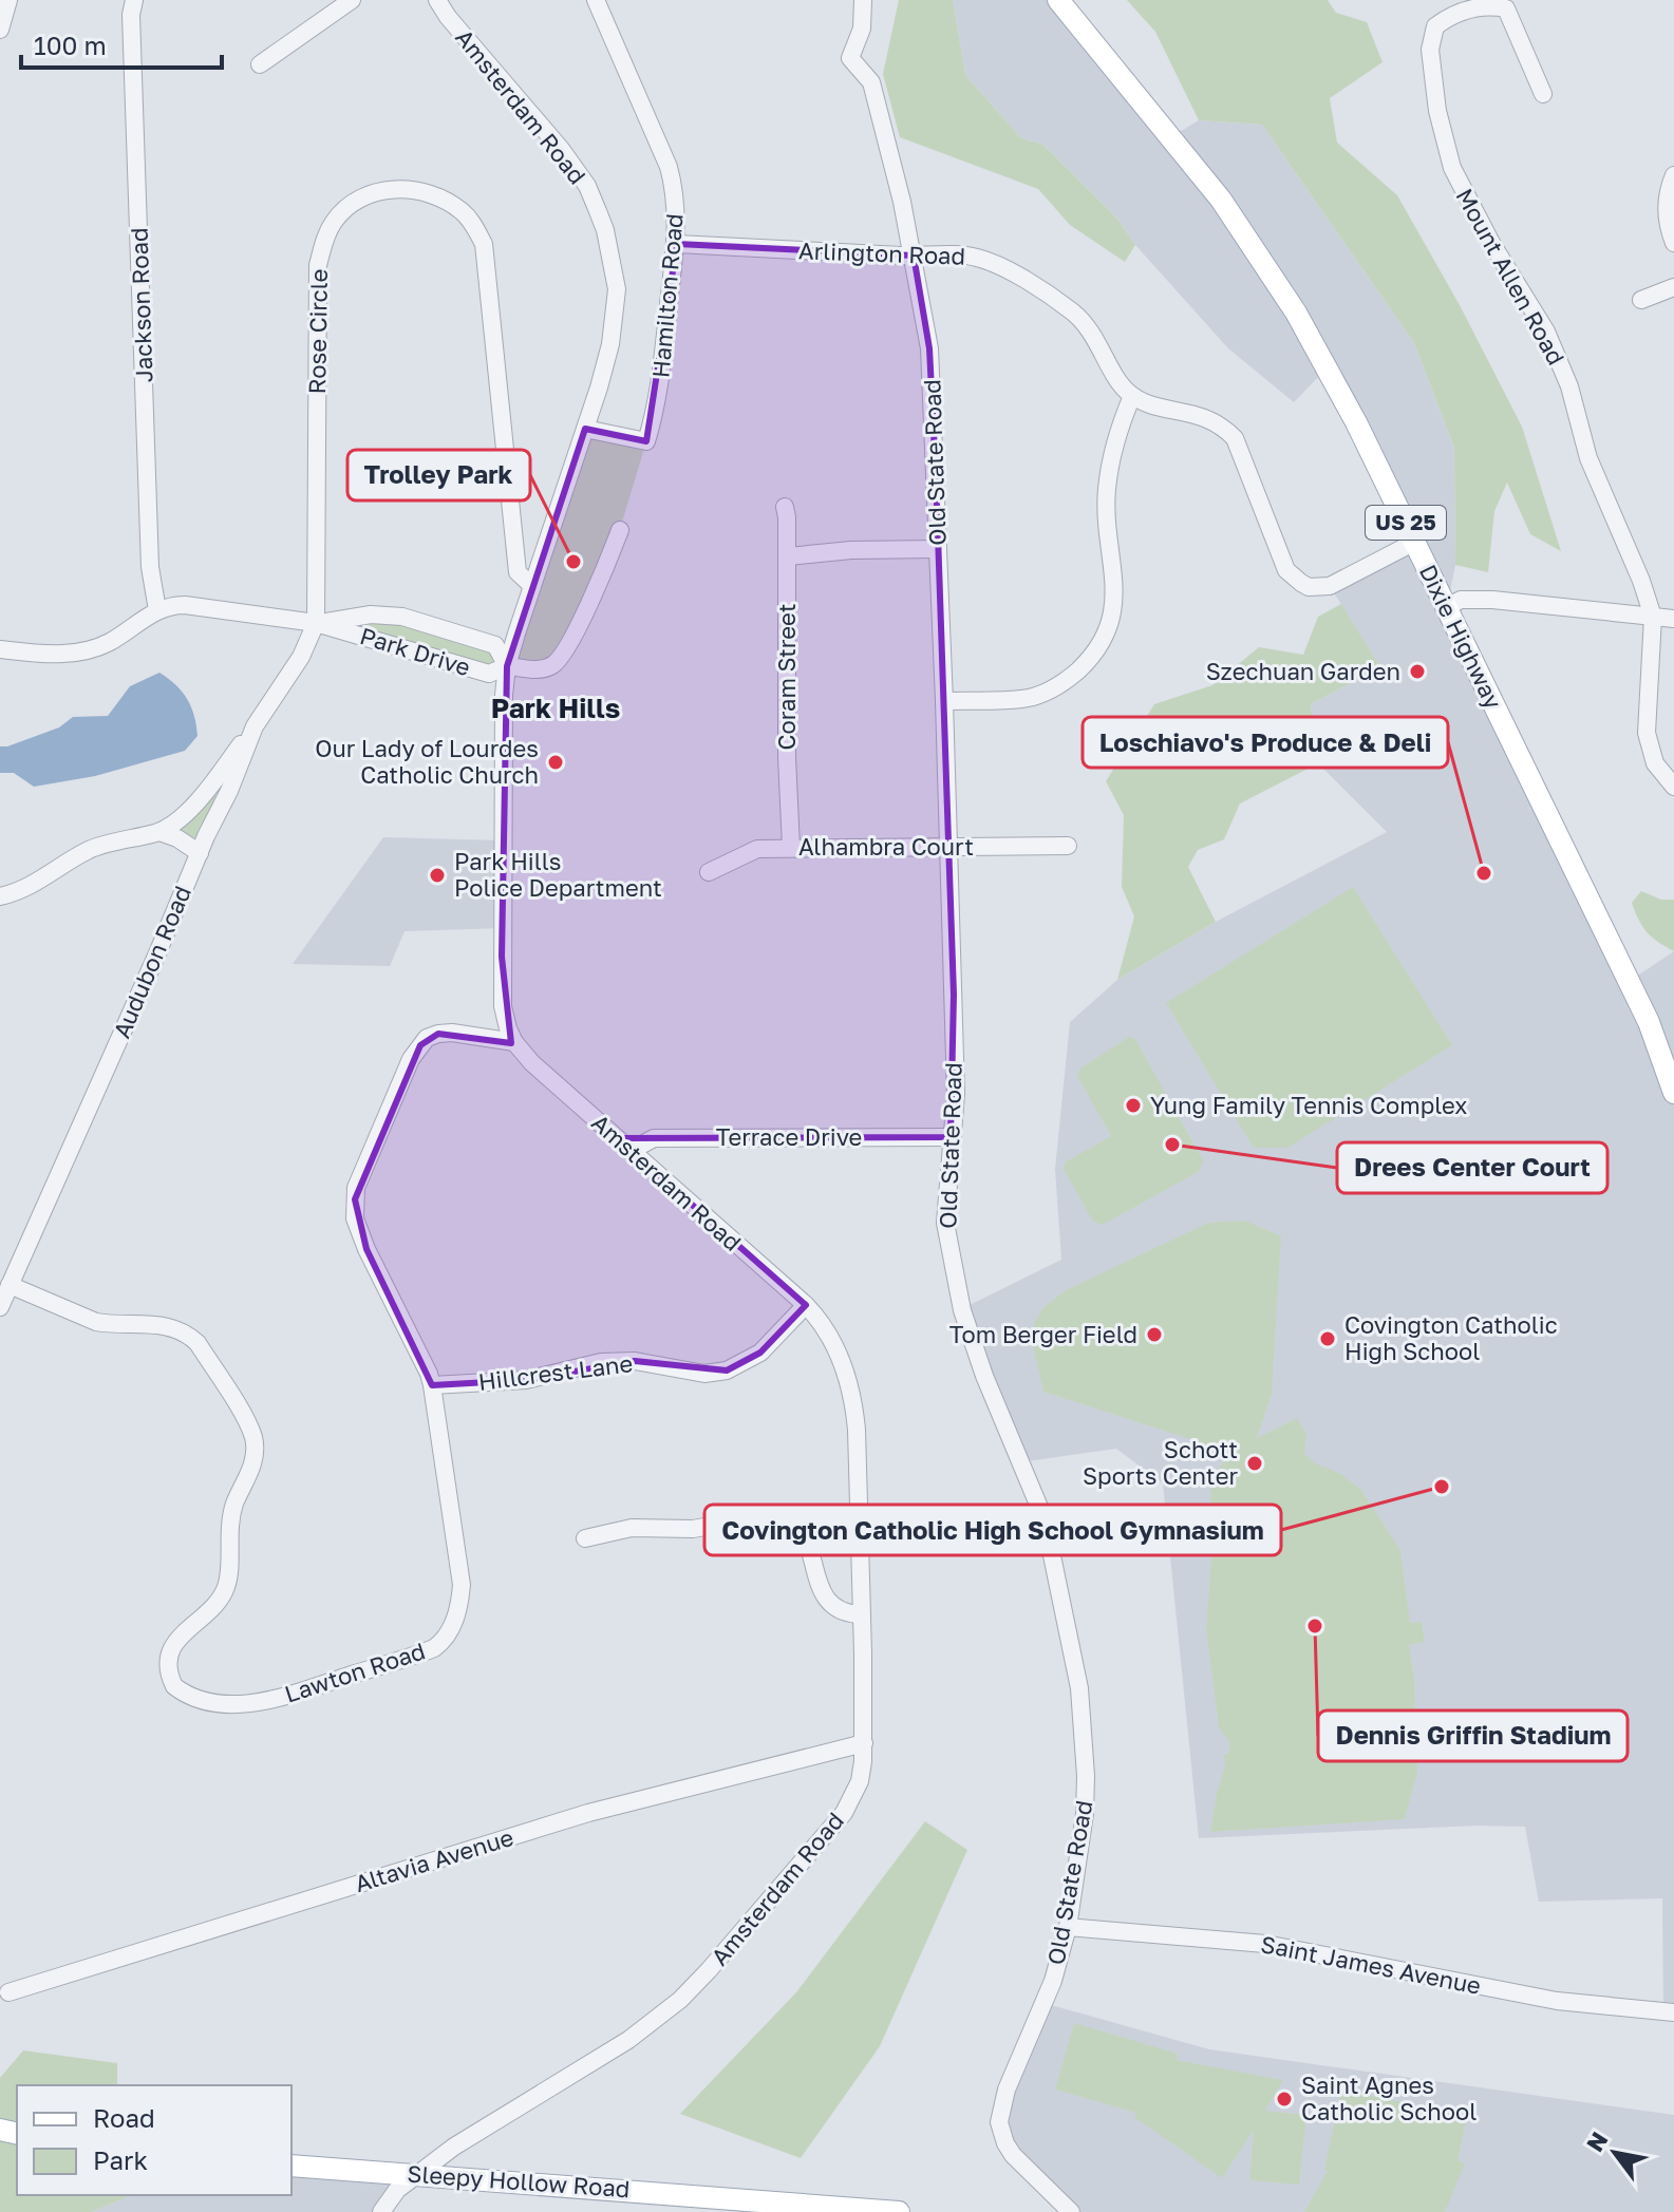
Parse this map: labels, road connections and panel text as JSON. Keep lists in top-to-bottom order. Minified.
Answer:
{"streets":{"main road":["US 25","Dixie Highway","Sleepy Hollow Road"],"street":["Amsterdam Road","Arlington Road","Mount Allen Road","Hamilton Road","Jackson Road","Rose Circle","Old State Road","Park Drive","Coram Street","Alhambra Court","Audubon Road","Terrace Drive","Hillcrest Lane","Lawton Road","Altavia Avenue","Saint James Avenue"]},"crossings":[["Amsterdam Road","Hamilton Road"],["Amsterdam Road","Rose Circle"],["Amsterdam Road","Park Drive"],["Amsterdam Road","Terrace Drive"],["Amsterdam Road","Hillcrest Lane"],["Amsterdam Road","Lawton Road"],["Amsterdam Road","Altavia Avenue"],["Amsterdam Road","Sleepy Hollow Road"],["Arlington Road","Hamilton Road"],["Arlington Road","Old State Road"],["Rose Circle","Park Drive"],["Rose Circle","Audubon Road"],["Old State Road","Alhambra Court"],["Old State Road","Terrace Drive"],["Old State Road","Saint James Avenue"],["Park Drive","Audubon Road"],["Coram Street","Alhambra Court"],["Audubon Road","Lawton Road"],["Hillcrest Lane","Lawton Road"]],"districts":["Park Hills"],"places":["Trolley Park","Szechuan Garden","Our Lady of Lourdes Catholic Church","Loschiavo's Produce & Deli","Park Hills Police Department","Yung Family Tennis Complex","Drees Center Court","Tom Berger Field","Covington Catholic High School","Schott Sports Center","Covington Catholic High School Gymnasium","Dennis Griffin Stadium","Saint Agnes Catholic School"],"legend":["Road","Park"],"scale_bar":"100 m","north":"top left"}
